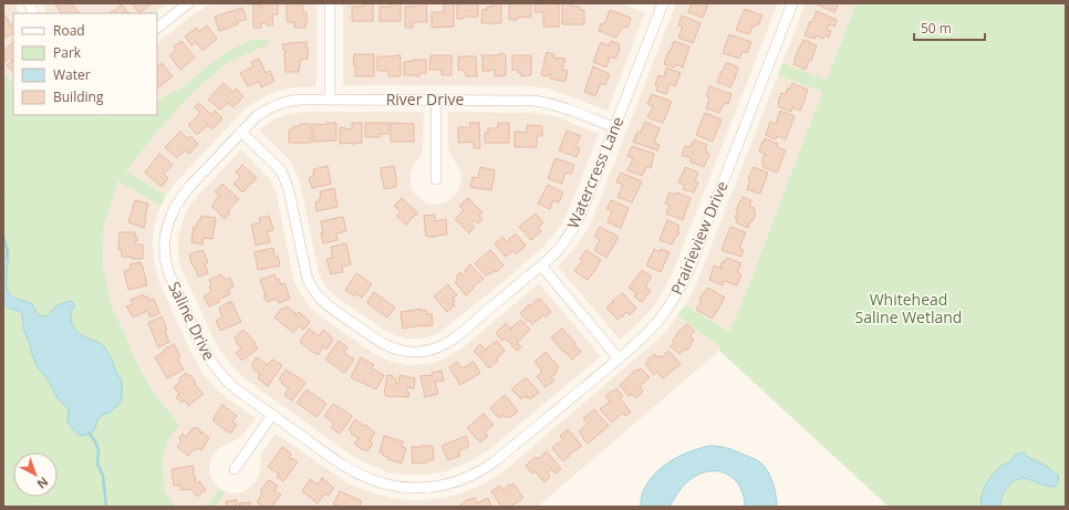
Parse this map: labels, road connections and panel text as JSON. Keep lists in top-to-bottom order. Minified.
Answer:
{"streets":{"street":["River Drive","Watercress Lane","Prairieview Drive","Saline Drive"]},"crossings":[["River Drive","Watercress Lane"],["River Drive","Saline Drive"],["Watercress Lane","Saline Drive"],["Prairieview Drive","Saline Drive"]],"parks":["Whitehead Saline Wetland"],"legend":["Road","Park","Water","Building"],"scale_bar":"50 m","north":"bottom right"}
